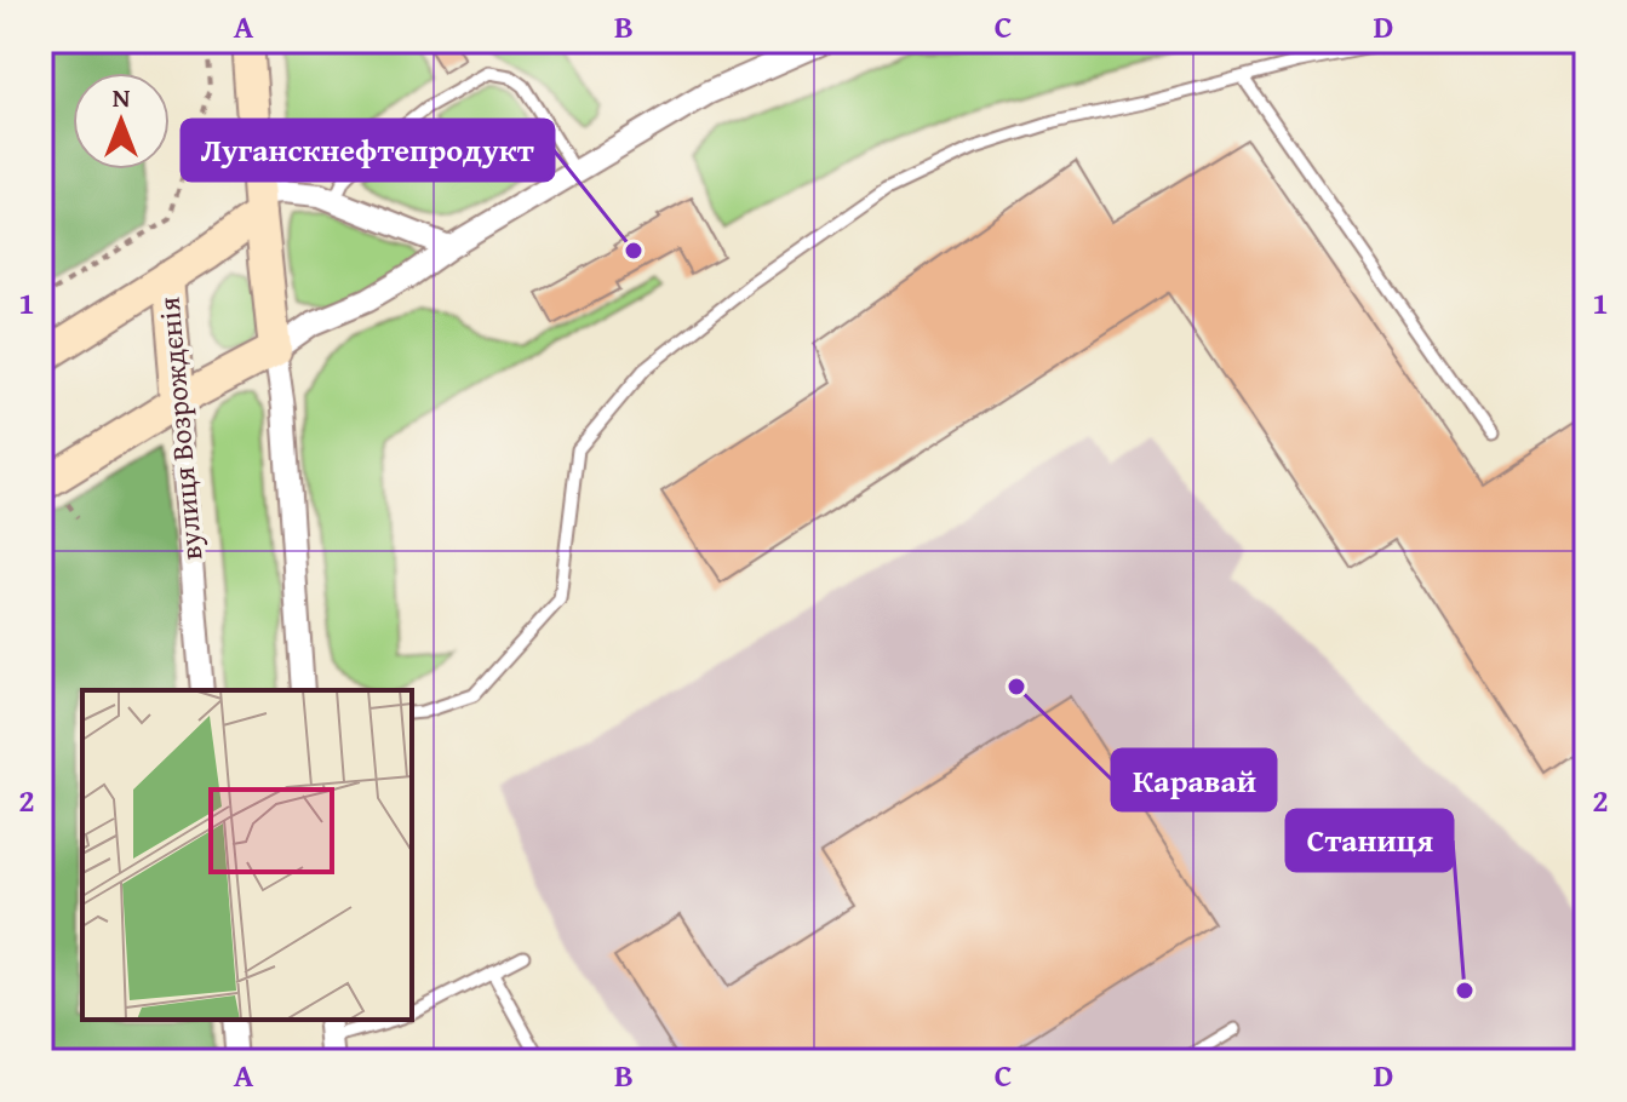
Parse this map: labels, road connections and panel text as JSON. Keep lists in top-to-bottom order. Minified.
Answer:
{"streets":{"main road":["вулиця Возрождєнія"]},"places":["Луганскнефтепродукт","Каравай","Станиця"],"north":"top","grid":{"columns":["A","B","C","D"],"rows":["1","2"]}}
